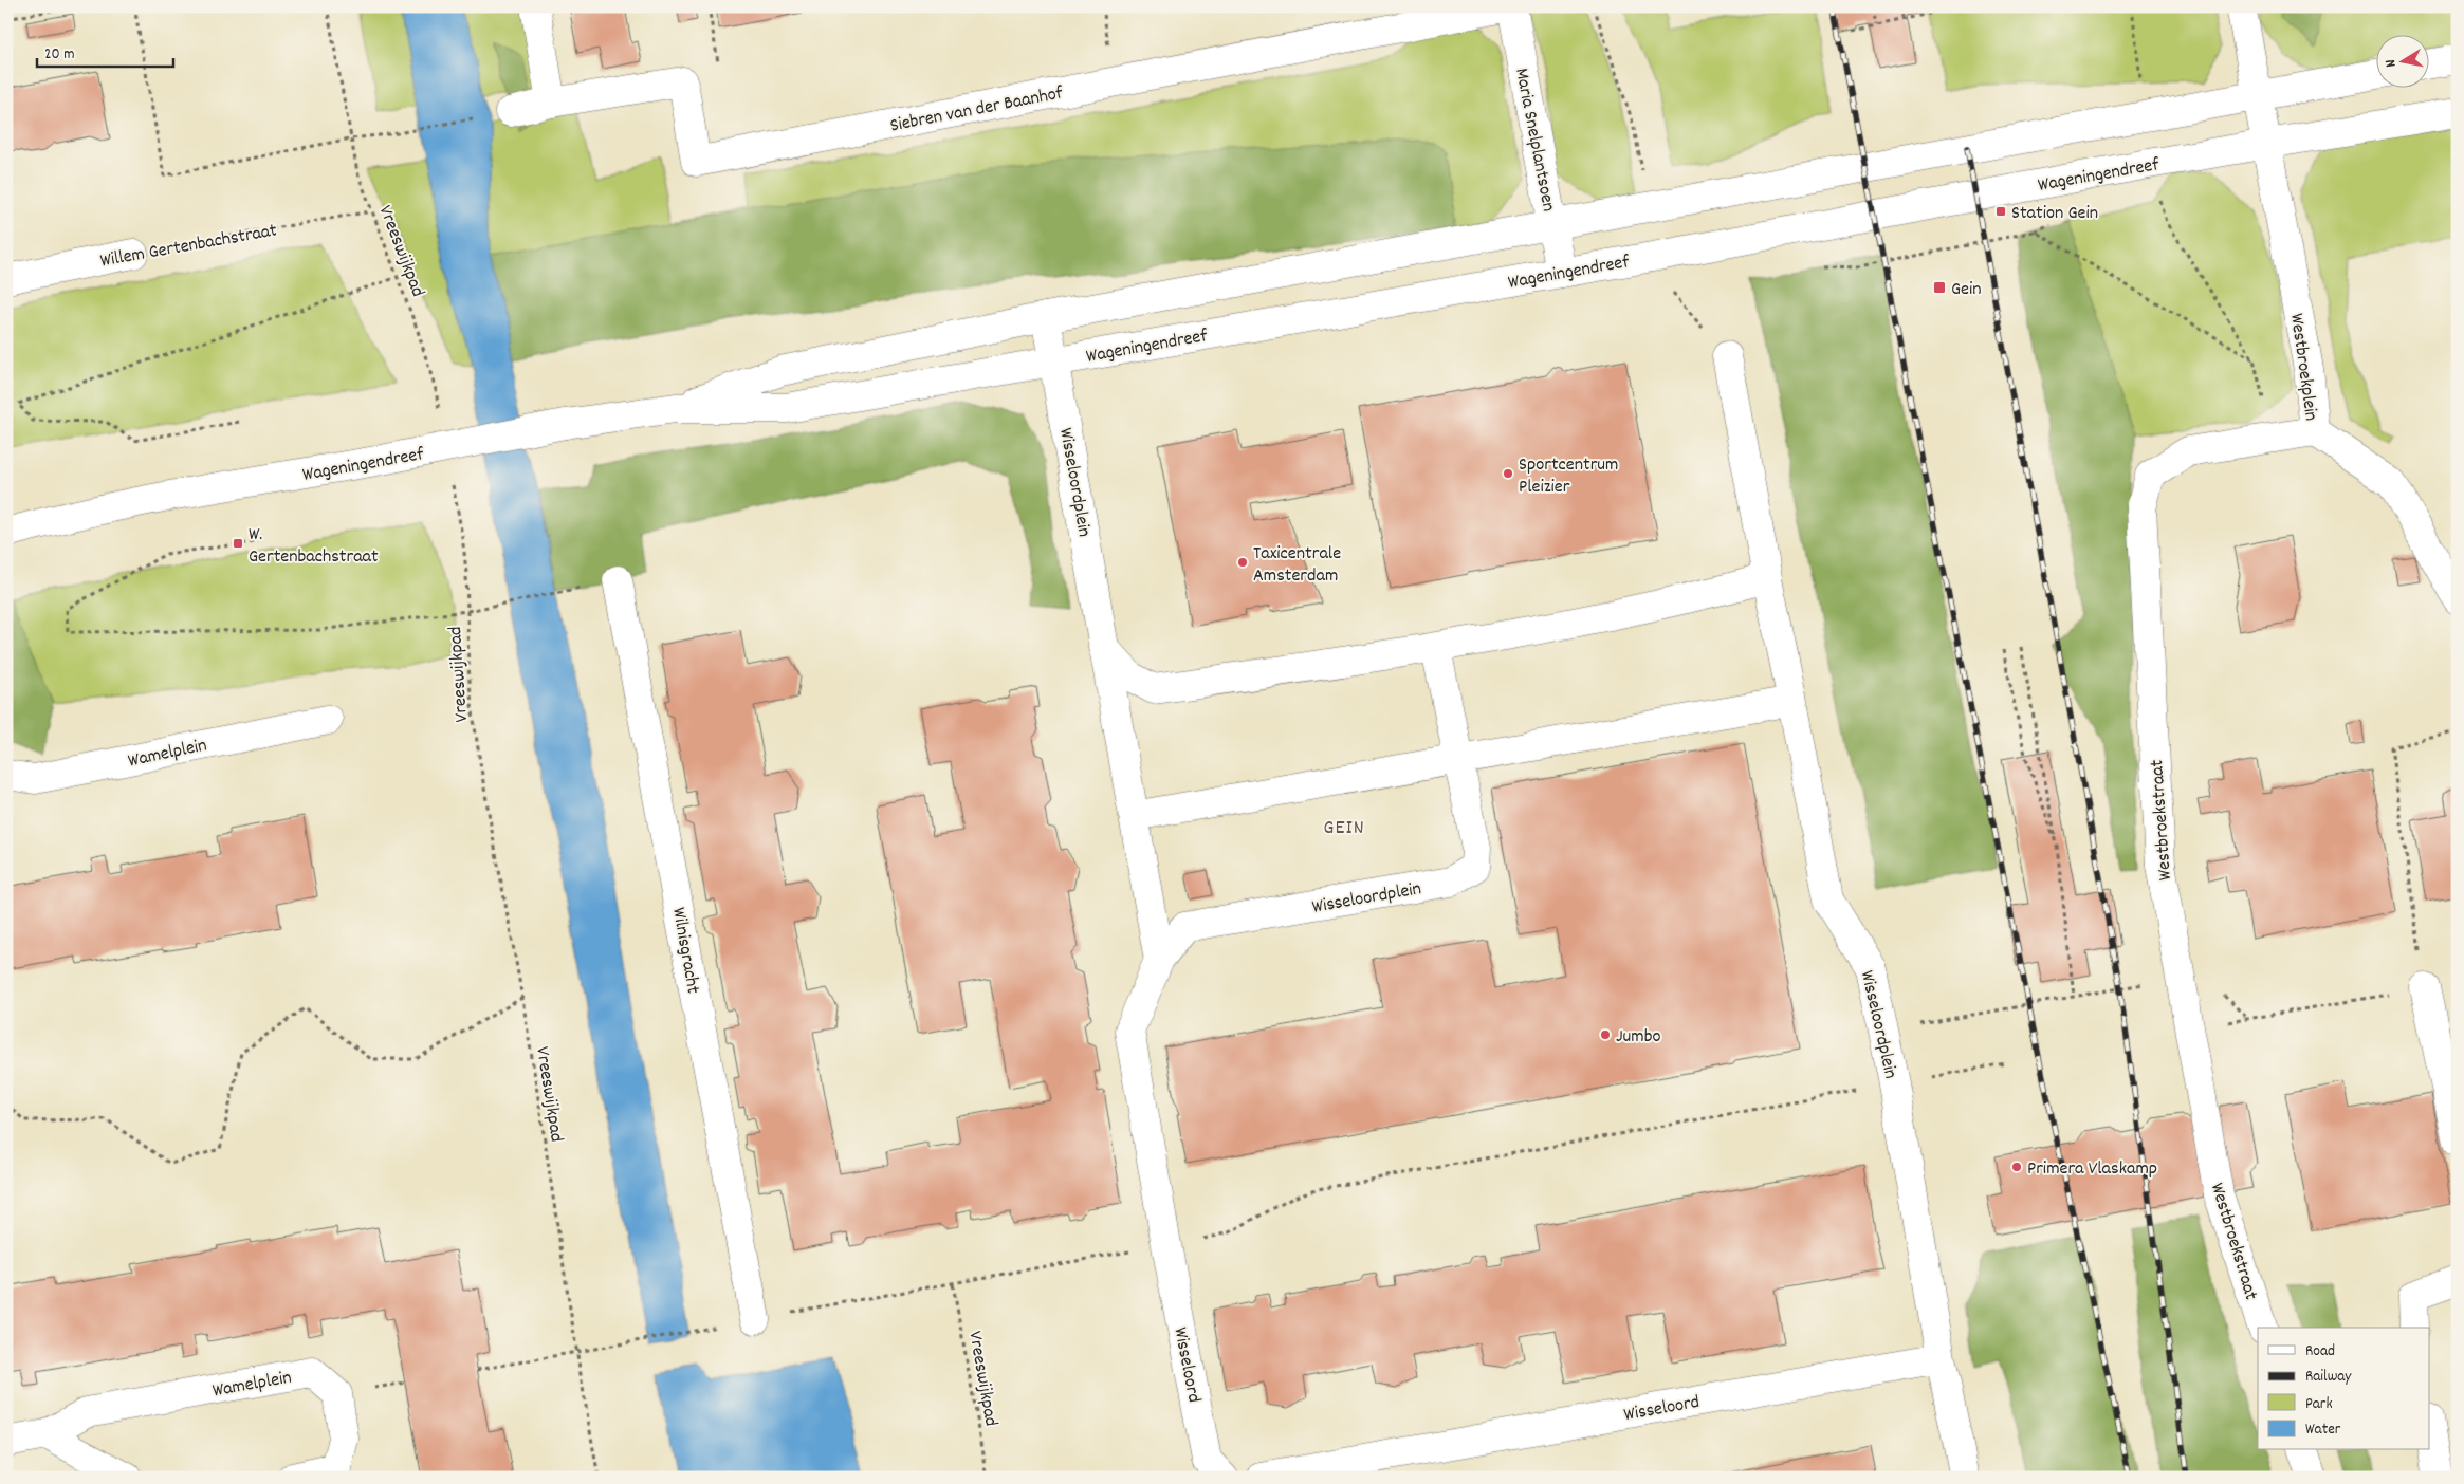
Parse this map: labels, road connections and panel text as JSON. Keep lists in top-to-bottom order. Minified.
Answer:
{"streets":{"street":["Siebren van der Baanhof","Maria Snelplantsoen","Wageningendreef","Willem Gertenbachstraat","Westbroekplein","Wisseloordplein","Wamelplein","Westbroekstraat","Wilnisgracht","Wisseloord"],"path":["Vreeswijkpad"]},"crossings":[["Siebren van der Baanhof","Maria Snelplantsoen"],["Maria Snelplantsoen","Wageningendreef"],["Wageningendreef","Westbroekplein"],["Wageningendreef","Wisseloordplein"],["Willem Gertenbachstraat","Vreeswijkpad"],["Westbroekplein","Westbroekstraat"],["Wisseloordplein","Wisseloord"]],"districts":["GEIN"],"places":{"transit":["Station Gein","Gein","W. Gertenbachstraat"],"other":["Sportcentrum Pleizier","Taxicentrale Amsterdam","Jumbo","Primera Vlaskamp"]},"legend":["Road","Railway","Park","Water"],"scale_bar":"20 m","north":"left"}
